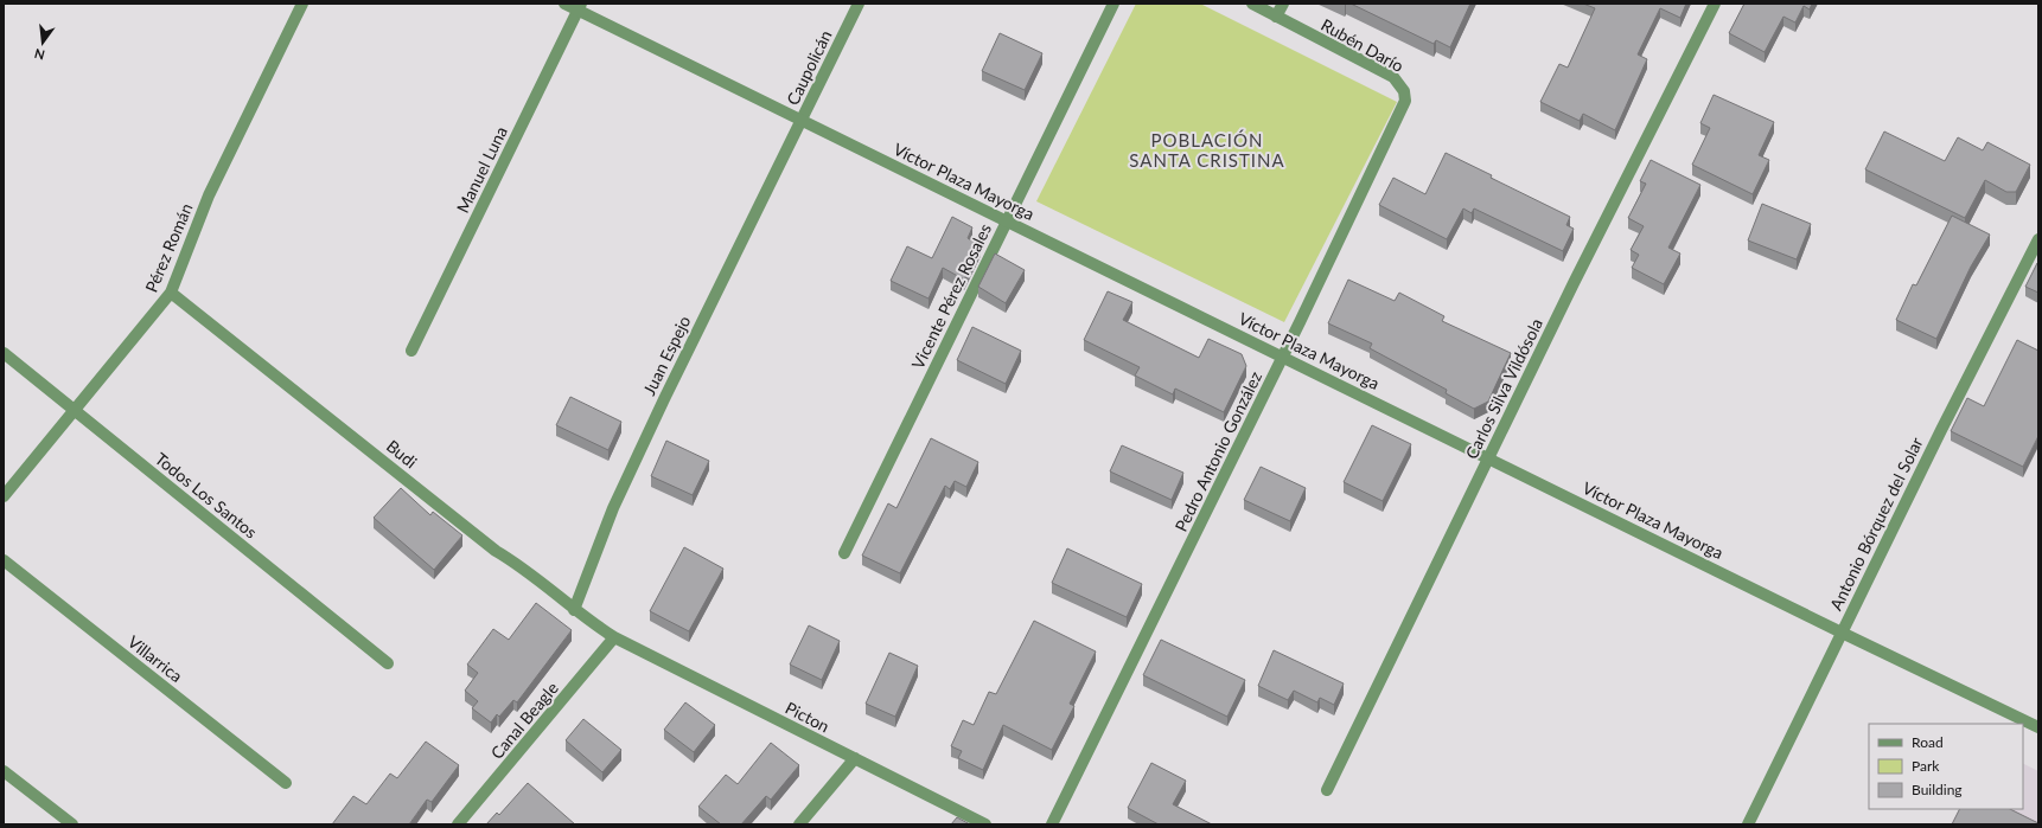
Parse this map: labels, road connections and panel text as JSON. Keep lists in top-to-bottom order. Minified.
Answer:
{"streets":{"street":["Rubén Darío","Caupolicán","Manuel Luna","Víctor Plaza Mayorga","Pérez Román","Vicente Pérez Rosales","Juan Espejo","Carlos Silva Vildósola","Pedro Antonio González","Budi","Todos Los Santos","Antonio Bórquez del Solar","Villarrica","Picton","Canal Beagle"]},"crossings":[["Rubén Darío","Pedro Antonio González"],["Caupolicán","Víctor Plaza Mayorga"],["Caupolicán","Juan Espejo"],["Manuel Luna","Víctor Plaza Mayorga"],["Víctor Plaza Mayorga","Vicente Pérez Rosales"],["Víctor Plaza Mayorga","Juan Espejo"],["Víctor Plaza Mayorga","Carlos Silva Vildósola"],["Víctor Plaza Mayorga","Pedro Antonio González"],["Víctor Plaza Mayorga","Antonio Bórquez del Solar"],["Pérez Román","Budi"],["Pérez Román","Todos Los Santos"],["Juan Espejo","Budi"],["Budi","Picton"],["Budi","Canal Beagle"],["Picton","Canal Beagle"]],"districts":["POBLACIÓN SANTA CRISTINA"],"legend":["Road","Park","Building"],"north":"bottom"}
